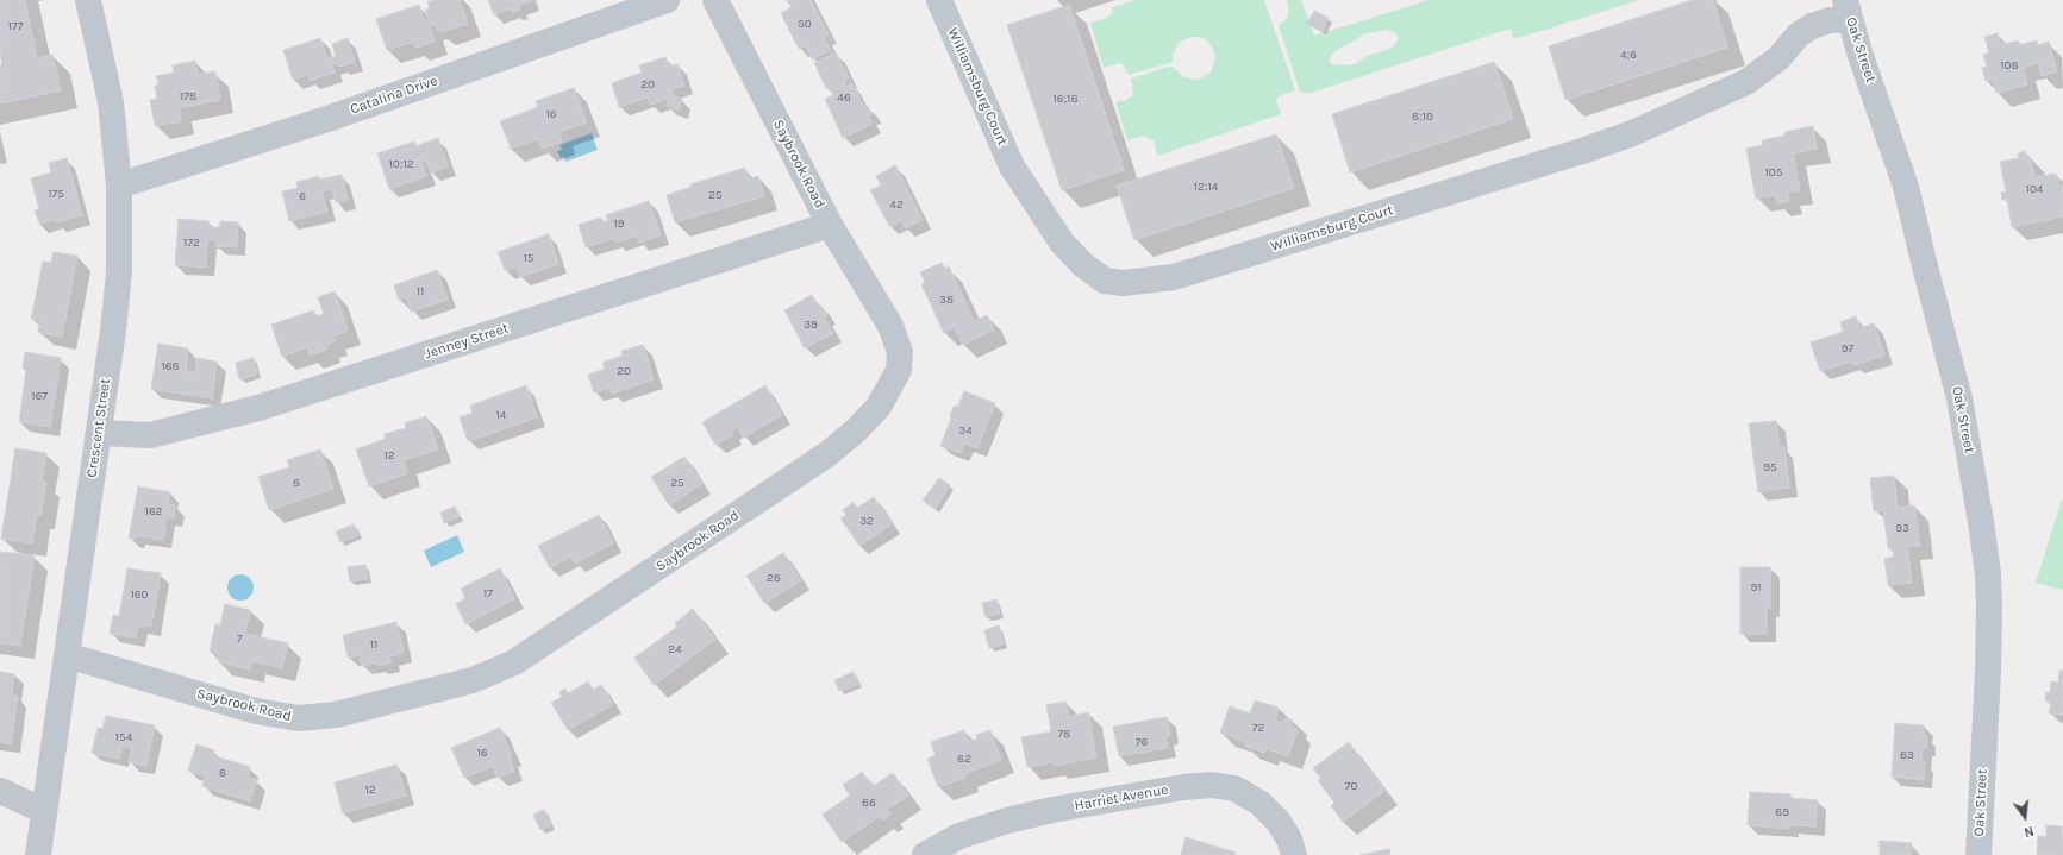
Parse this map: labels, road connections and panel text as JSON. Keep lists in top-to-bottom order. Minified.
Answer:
{"streets":{"street":["Oak Street","Williamsburg Court","Catalina Drive","Saybrook Road","Jenney Street","Crescent Street","Harriet Avenue"]},"crossings":[["Oak Street","Williamsburg Court"],["Catalina Drive","Crescent Street"],["Saybrook Road","Jenney Street"],["Saybrook Road","Crescent Street"],["Jenney Street","Crescent Street"]],"house_numbers":["50","177","4;6","108","20","178","46","16;18","16","8;10","10;12","105","12;14","104","175","25","6","42","19","172","15","11","38","39","97","168","20","167","14","34","12","95","8","25","162","32","93","28","91","17","160","7","11","24","72","78","154","76","16","83","82","8","70","12","86","89"],"north":"bottom"}
